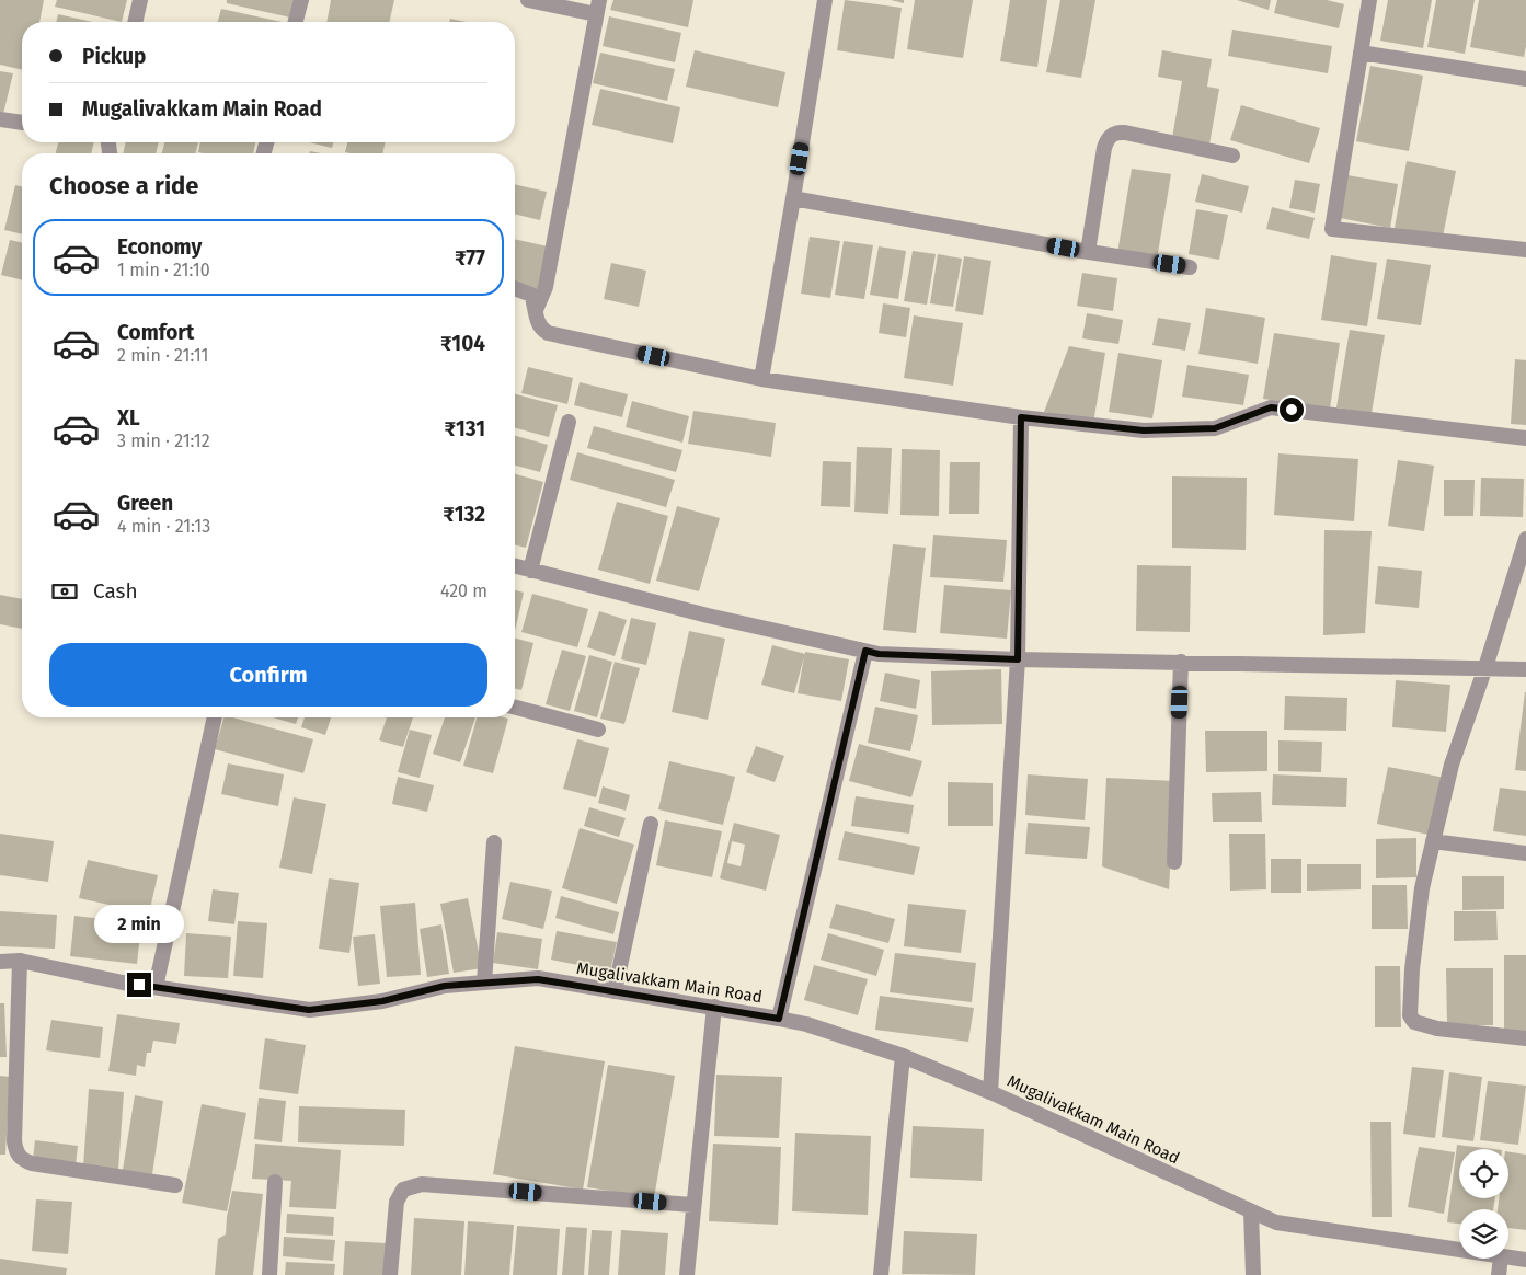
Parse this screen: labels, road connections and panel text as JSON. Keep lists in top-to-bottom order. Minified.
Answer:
{"streets":{"street":["Mugalivakkam Main Road"]},"page":{"banner":["Pickup","Mugalivakkam Main Road"],"heading":"Choose a ride","list":[{"name":"Economy","note":"1 min · 21:10","value":"₹77"},{"name":"Comfort","note":"2 min · 21:11","value":"₹104"},{"name":"XL","note":"3 min · 21:12","value":"₹131"},{"name":"Green","note":"4 min · 21:13","value":"₹132"}],"pay":["Cash","420 m"],"buttons":"Confirm","bubble":"2 min"}}
